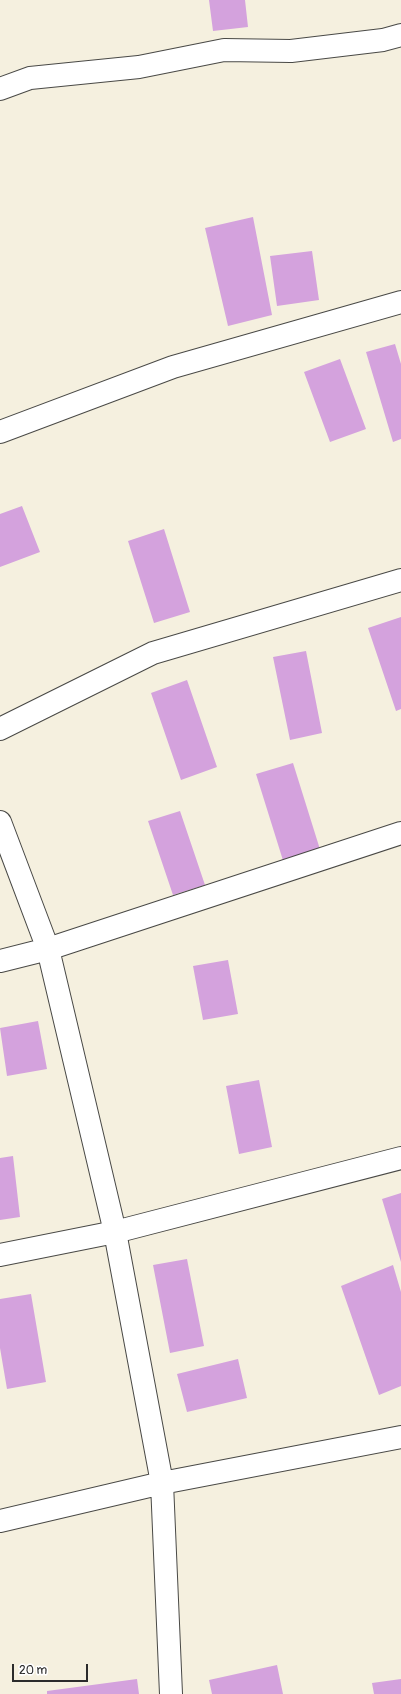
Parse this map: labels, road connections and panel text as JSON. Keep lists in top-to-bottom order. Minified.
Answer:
{"scale_bar":"20 m"}
